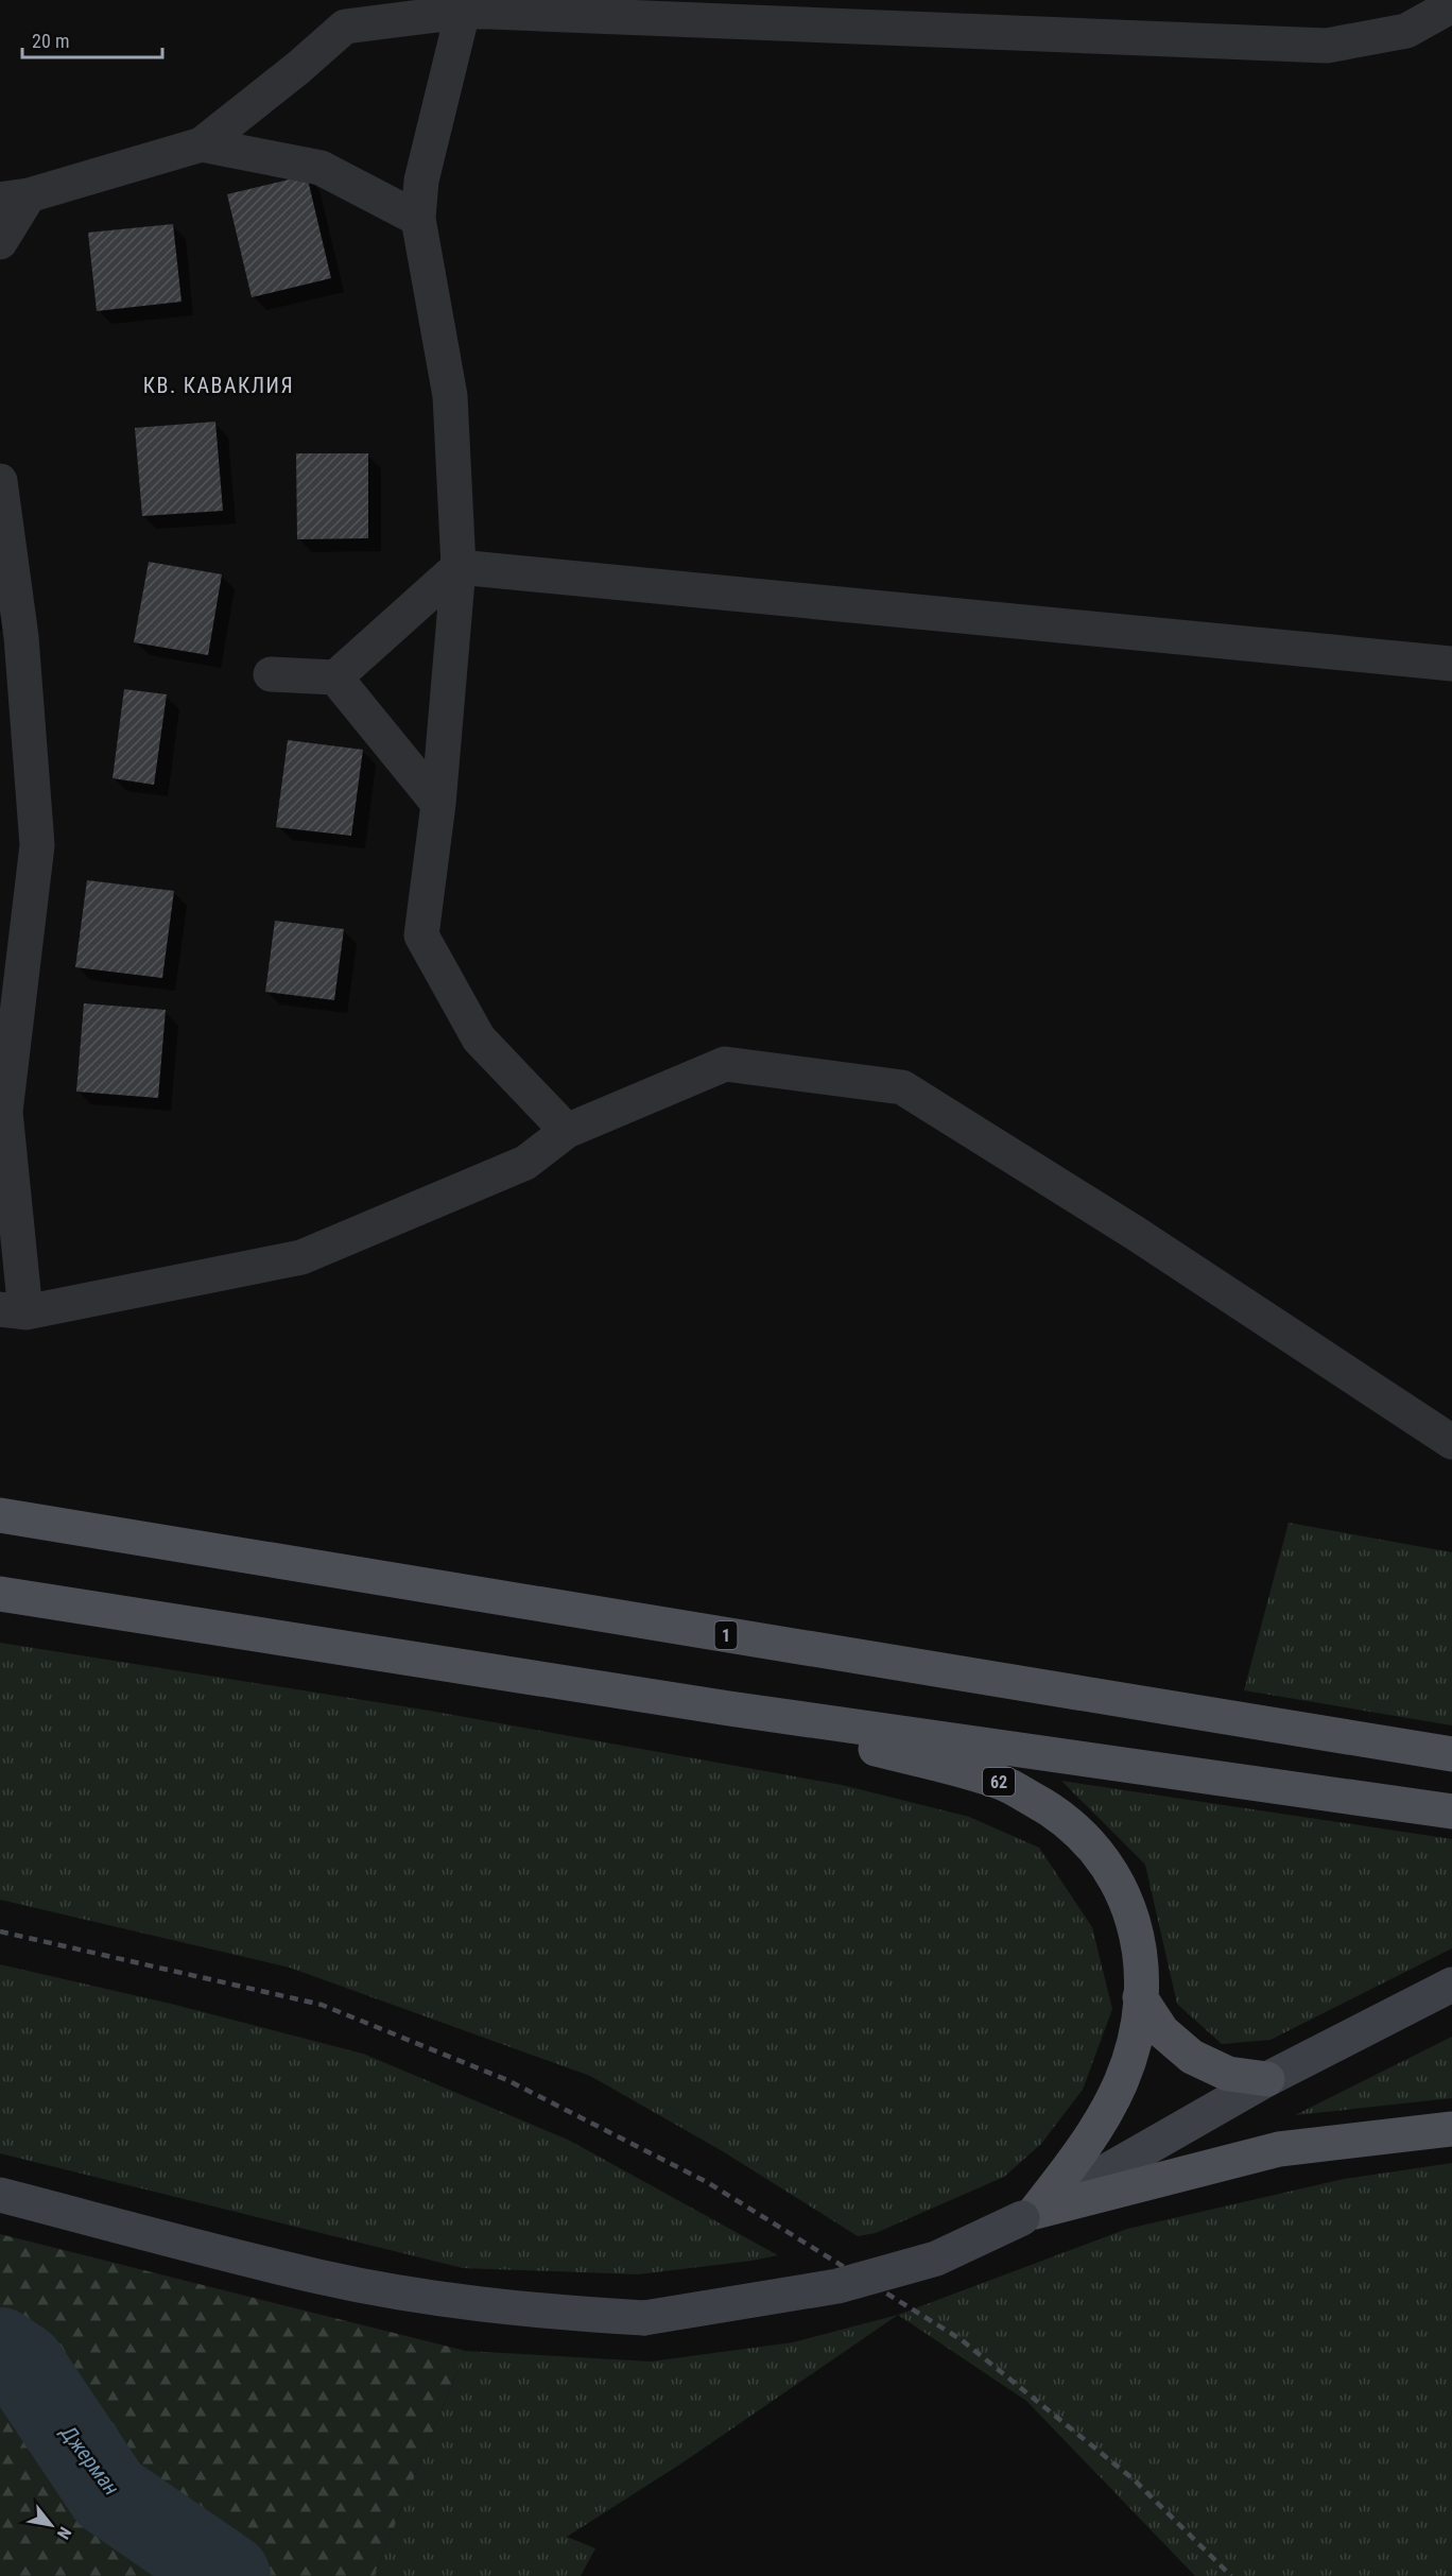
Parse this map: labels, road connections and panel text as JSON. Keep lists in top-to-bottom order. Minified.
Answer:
{"streets":{"main road":["1","62"]},"districts":["КВ. КАВАКЛИЯ"],"water":["Джерман"],"scale_bar":"20 m","north":"bottom right"}
